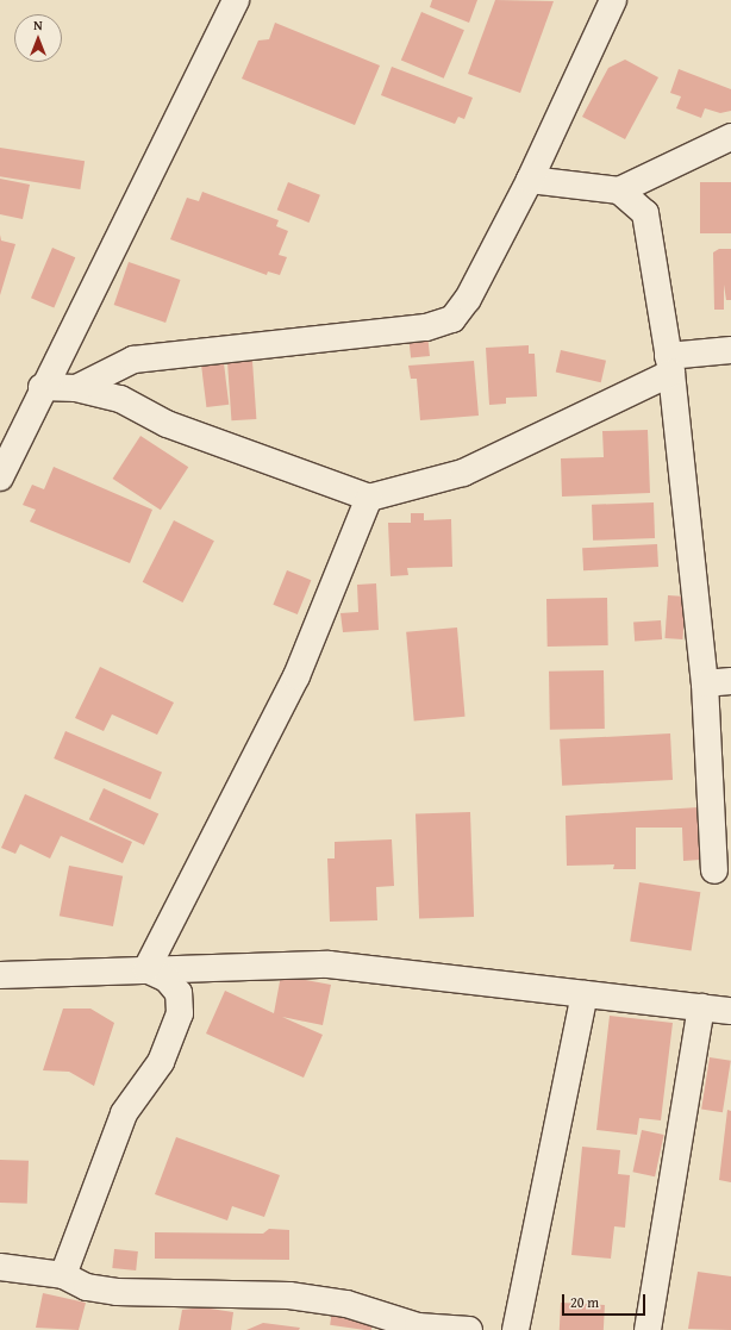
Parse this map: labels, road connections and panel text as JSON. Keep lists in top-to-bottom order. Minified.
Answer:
{"scale_bar":"20 m","north":"top"}
